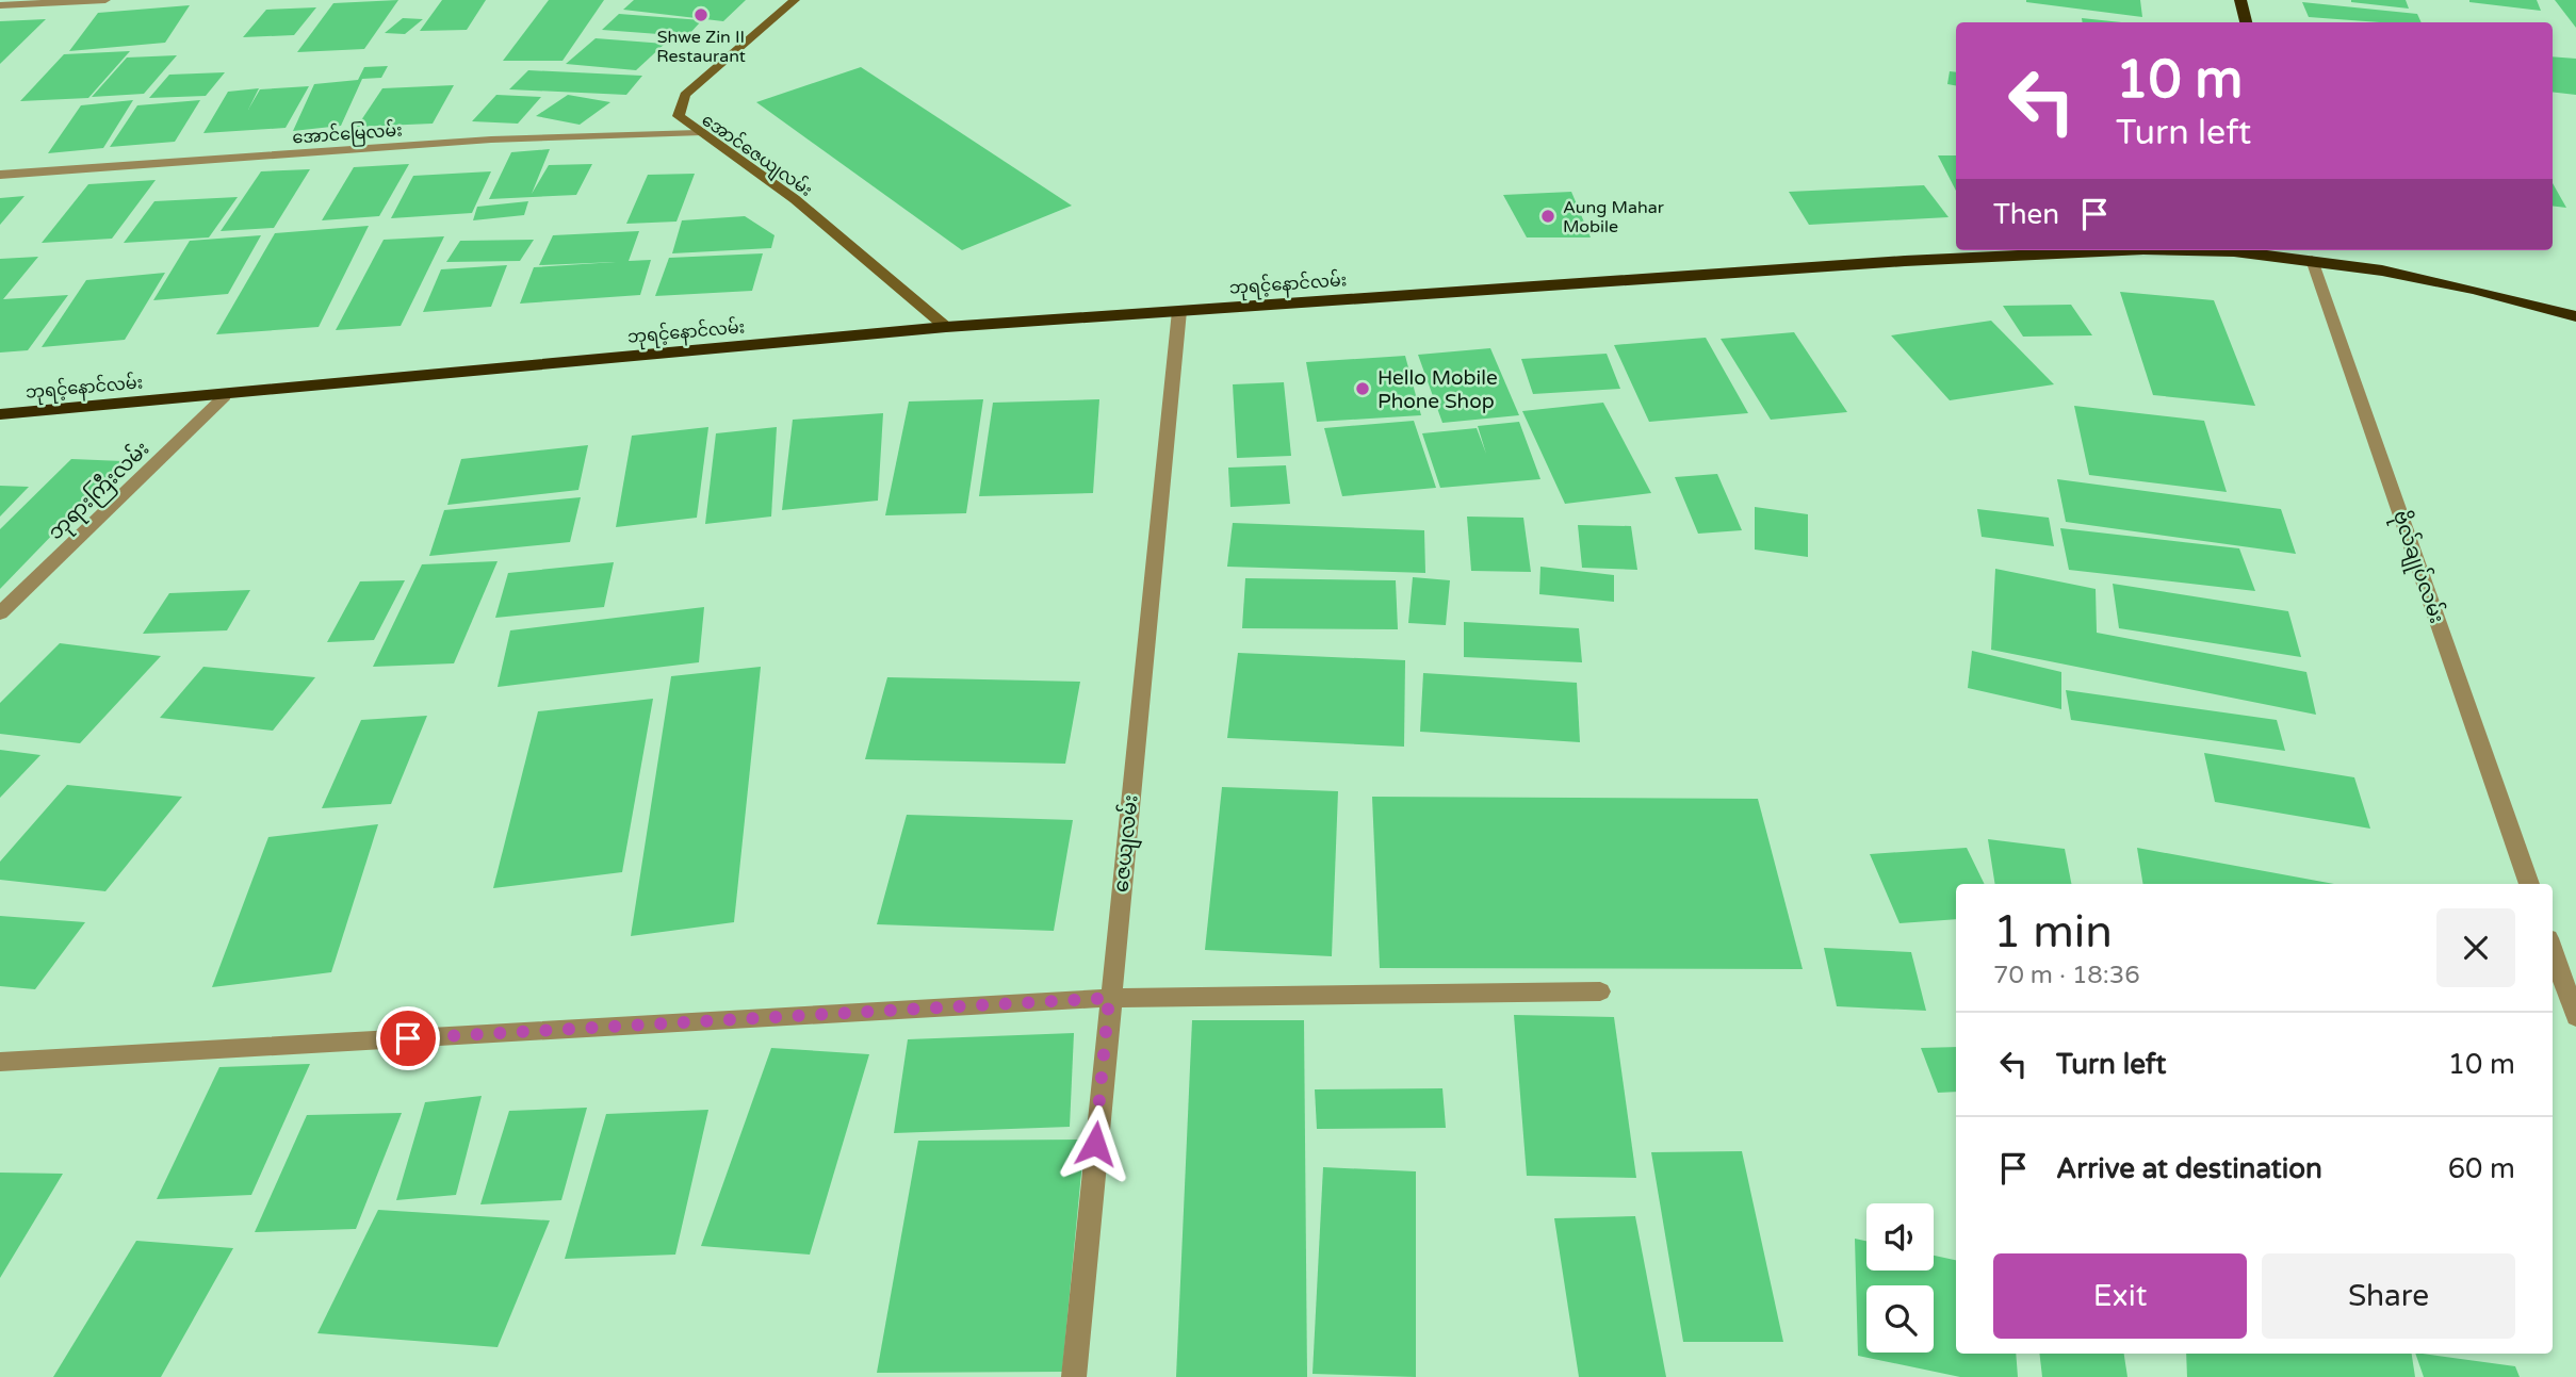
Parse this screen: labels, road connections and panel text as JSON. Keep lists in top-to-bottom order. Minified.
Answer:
{"streets":{"highway":["ဘုရင့်နောင်လမ်း"],"street":["အောင်မြေလမ်း","အောင်ဇေယျလမ်း","ဘုရားကြီးလမ်း","ဗိုလ်ချုပ်လမ်း","ဇေယျလမ်း"]},"crossings":[["အောင်မြေလမ်း","အောင်ဇေယျလမ်း"],["အောင်ဇေယျလမ်း","ဘုရင့်နောင်လမ်း"],["ဘုရင့်နောင်လမ်း","ဘုရားကြီးလမ်း"],["ဘုရင့်နောင်လမ်း","ဗိုလ်ချုပ်လမ်း"],["ဘုရင့်နောင်လမ်း","ဇေယျလမ်း"]],"places":["Shwe Zin II Restaurant","Aung Mahar Mobile","Hello Mobile Phone Shop"],"page":{"turn":["10 m","Turn left"],"then":"Then","heading":["1 min","70 m · 18:36"],"list":[{"name":"Turn left","value":"10 m"},{"name":"Arrive at destination","value":"60 m"}],"buttons":["Exit","Share"]}}
